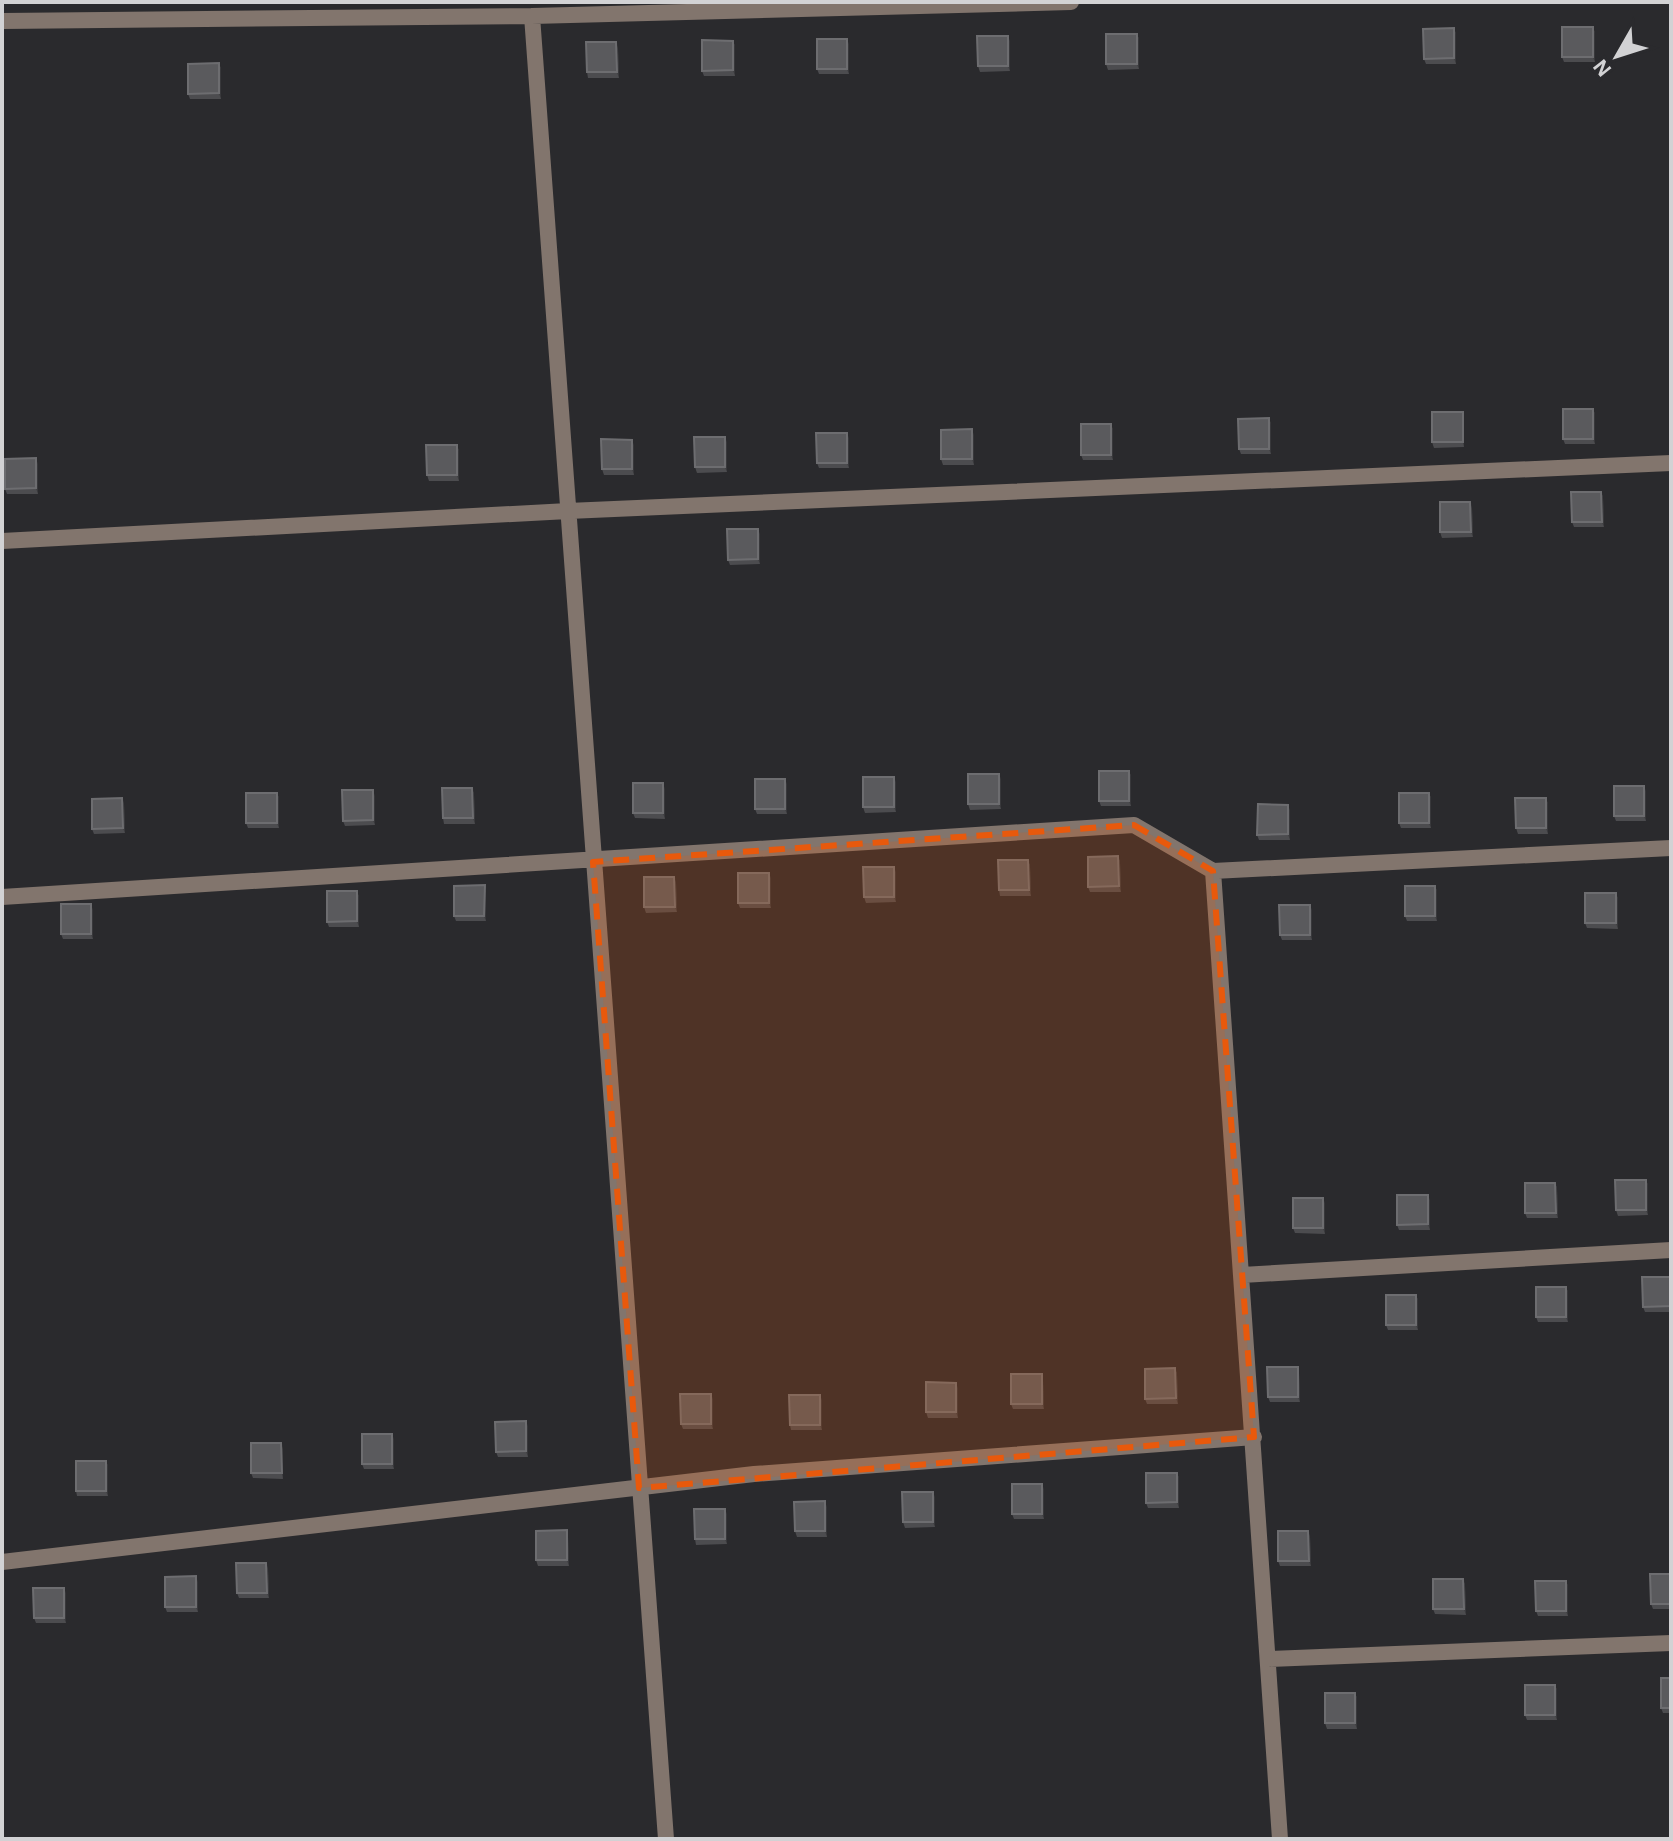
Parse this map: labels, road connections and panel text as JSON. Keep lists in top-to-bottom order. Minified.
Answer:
{"north":"bottom left"}
